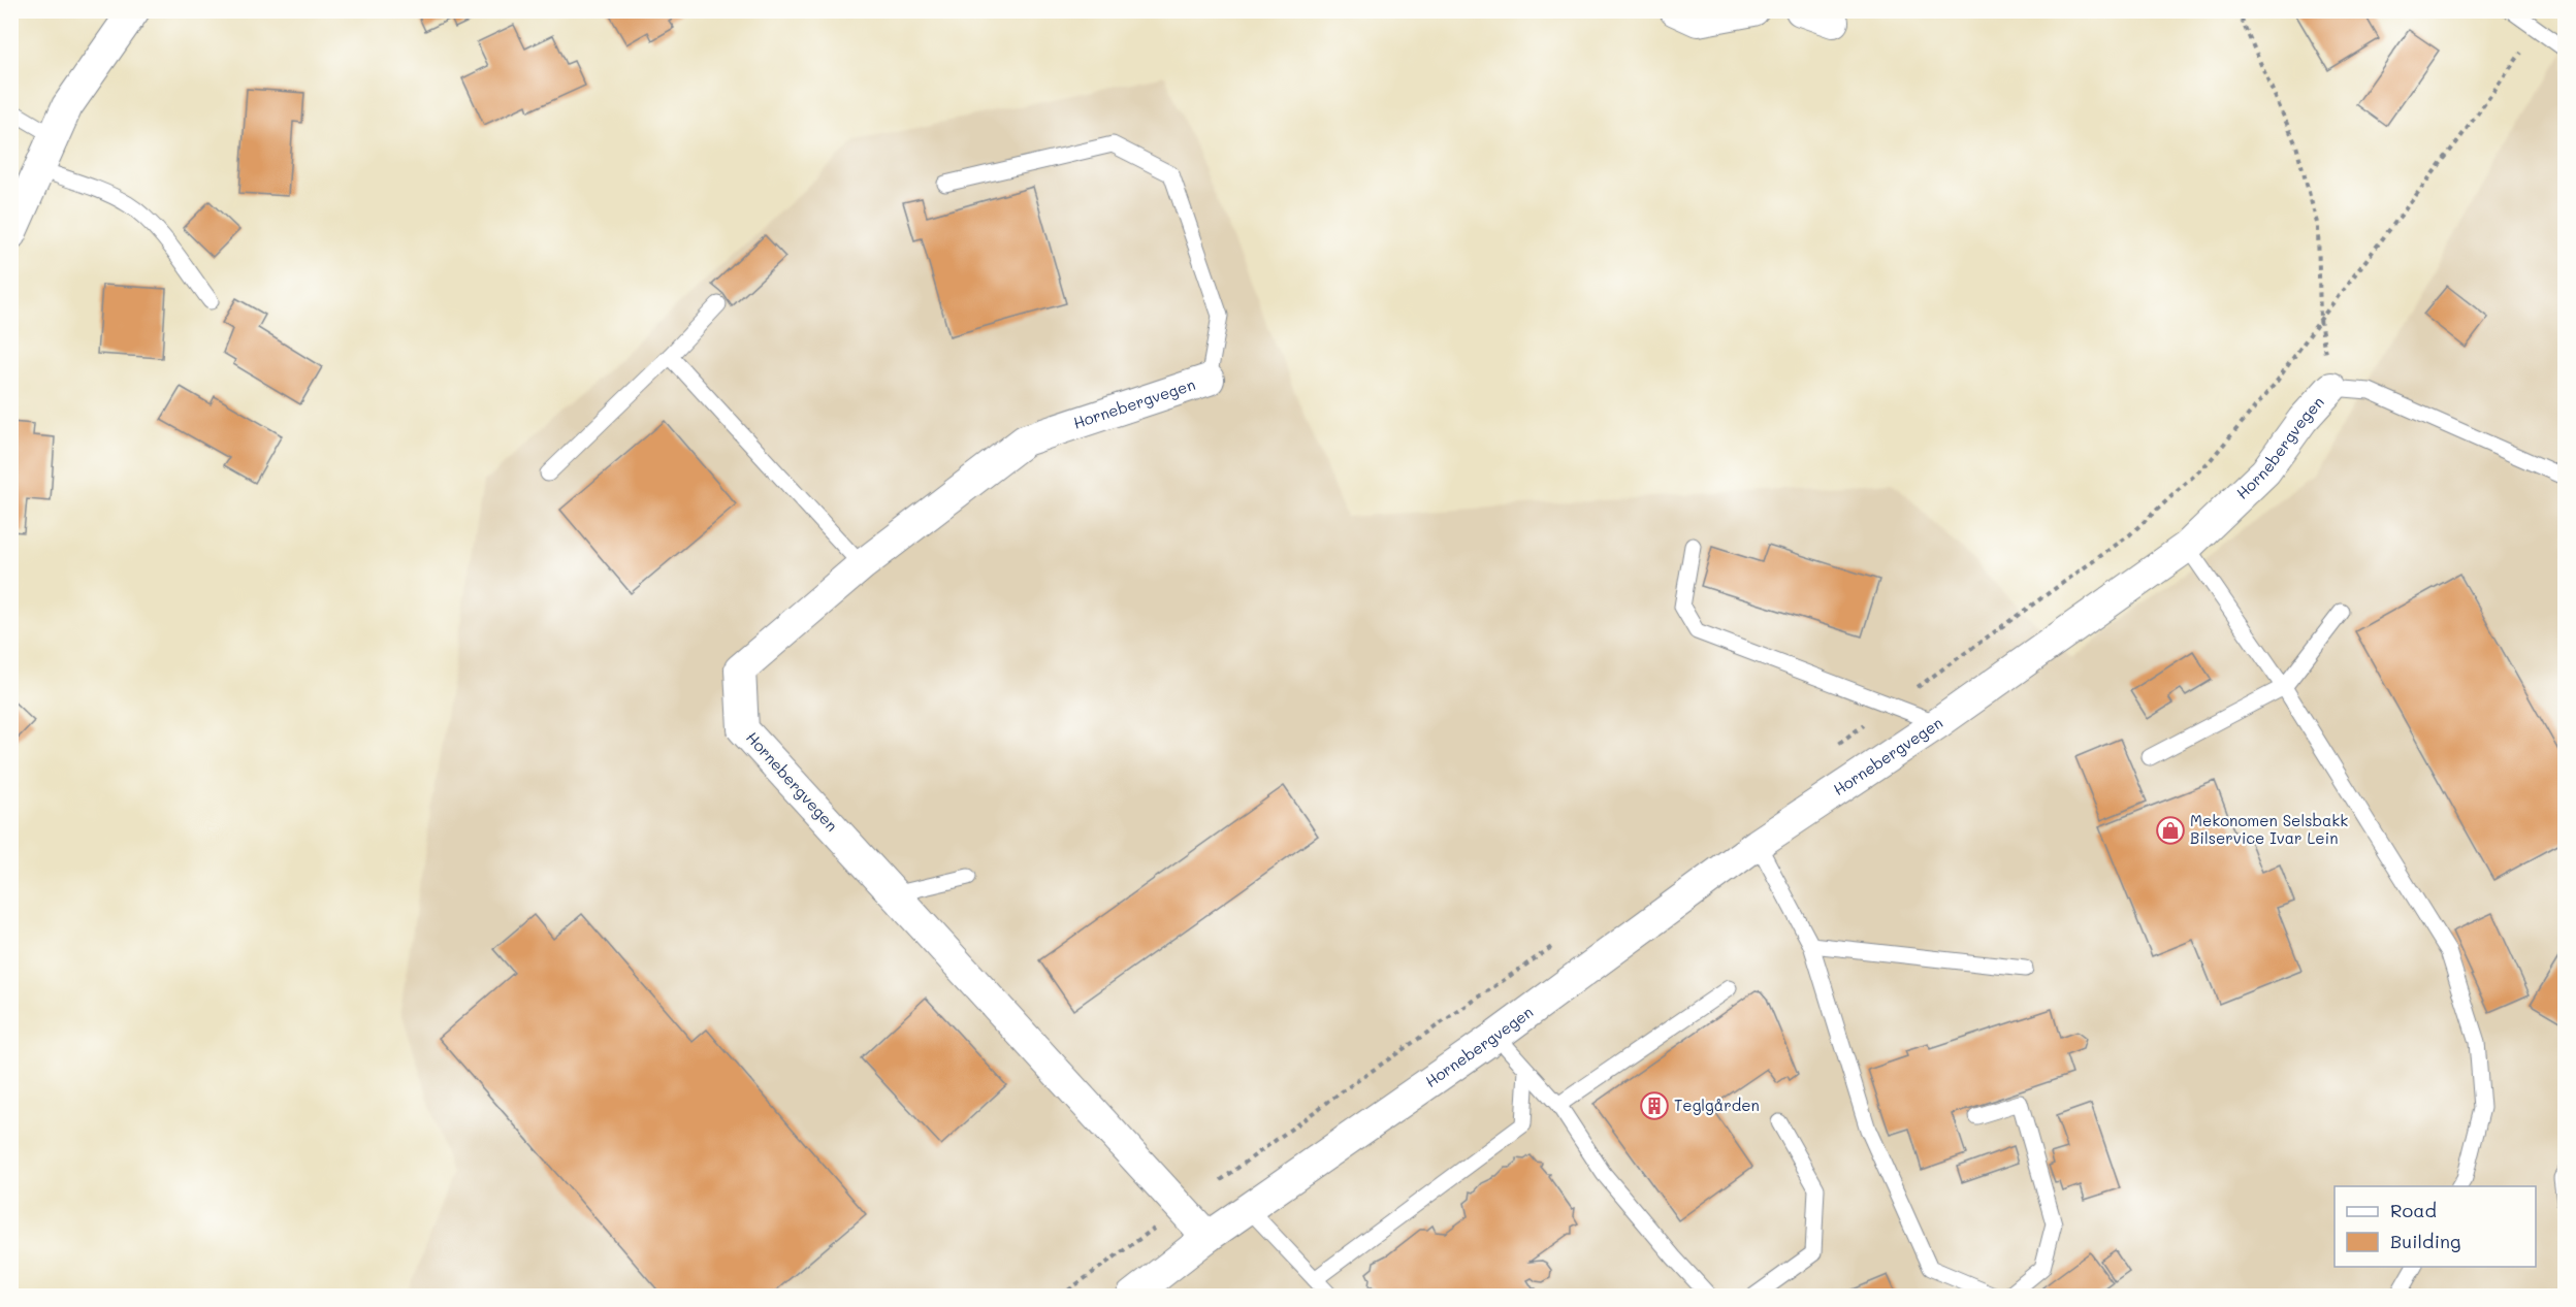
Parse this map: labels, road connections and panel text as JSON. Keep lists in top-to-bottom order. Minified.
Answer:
{"streets":{"street":["Hornebergvegen"]},"places":{"shop":["Mekonomen Selsbakk Bilservice Ivar Lein"],"building":["Teglgården"]},"legend":["Road","Building"]}
